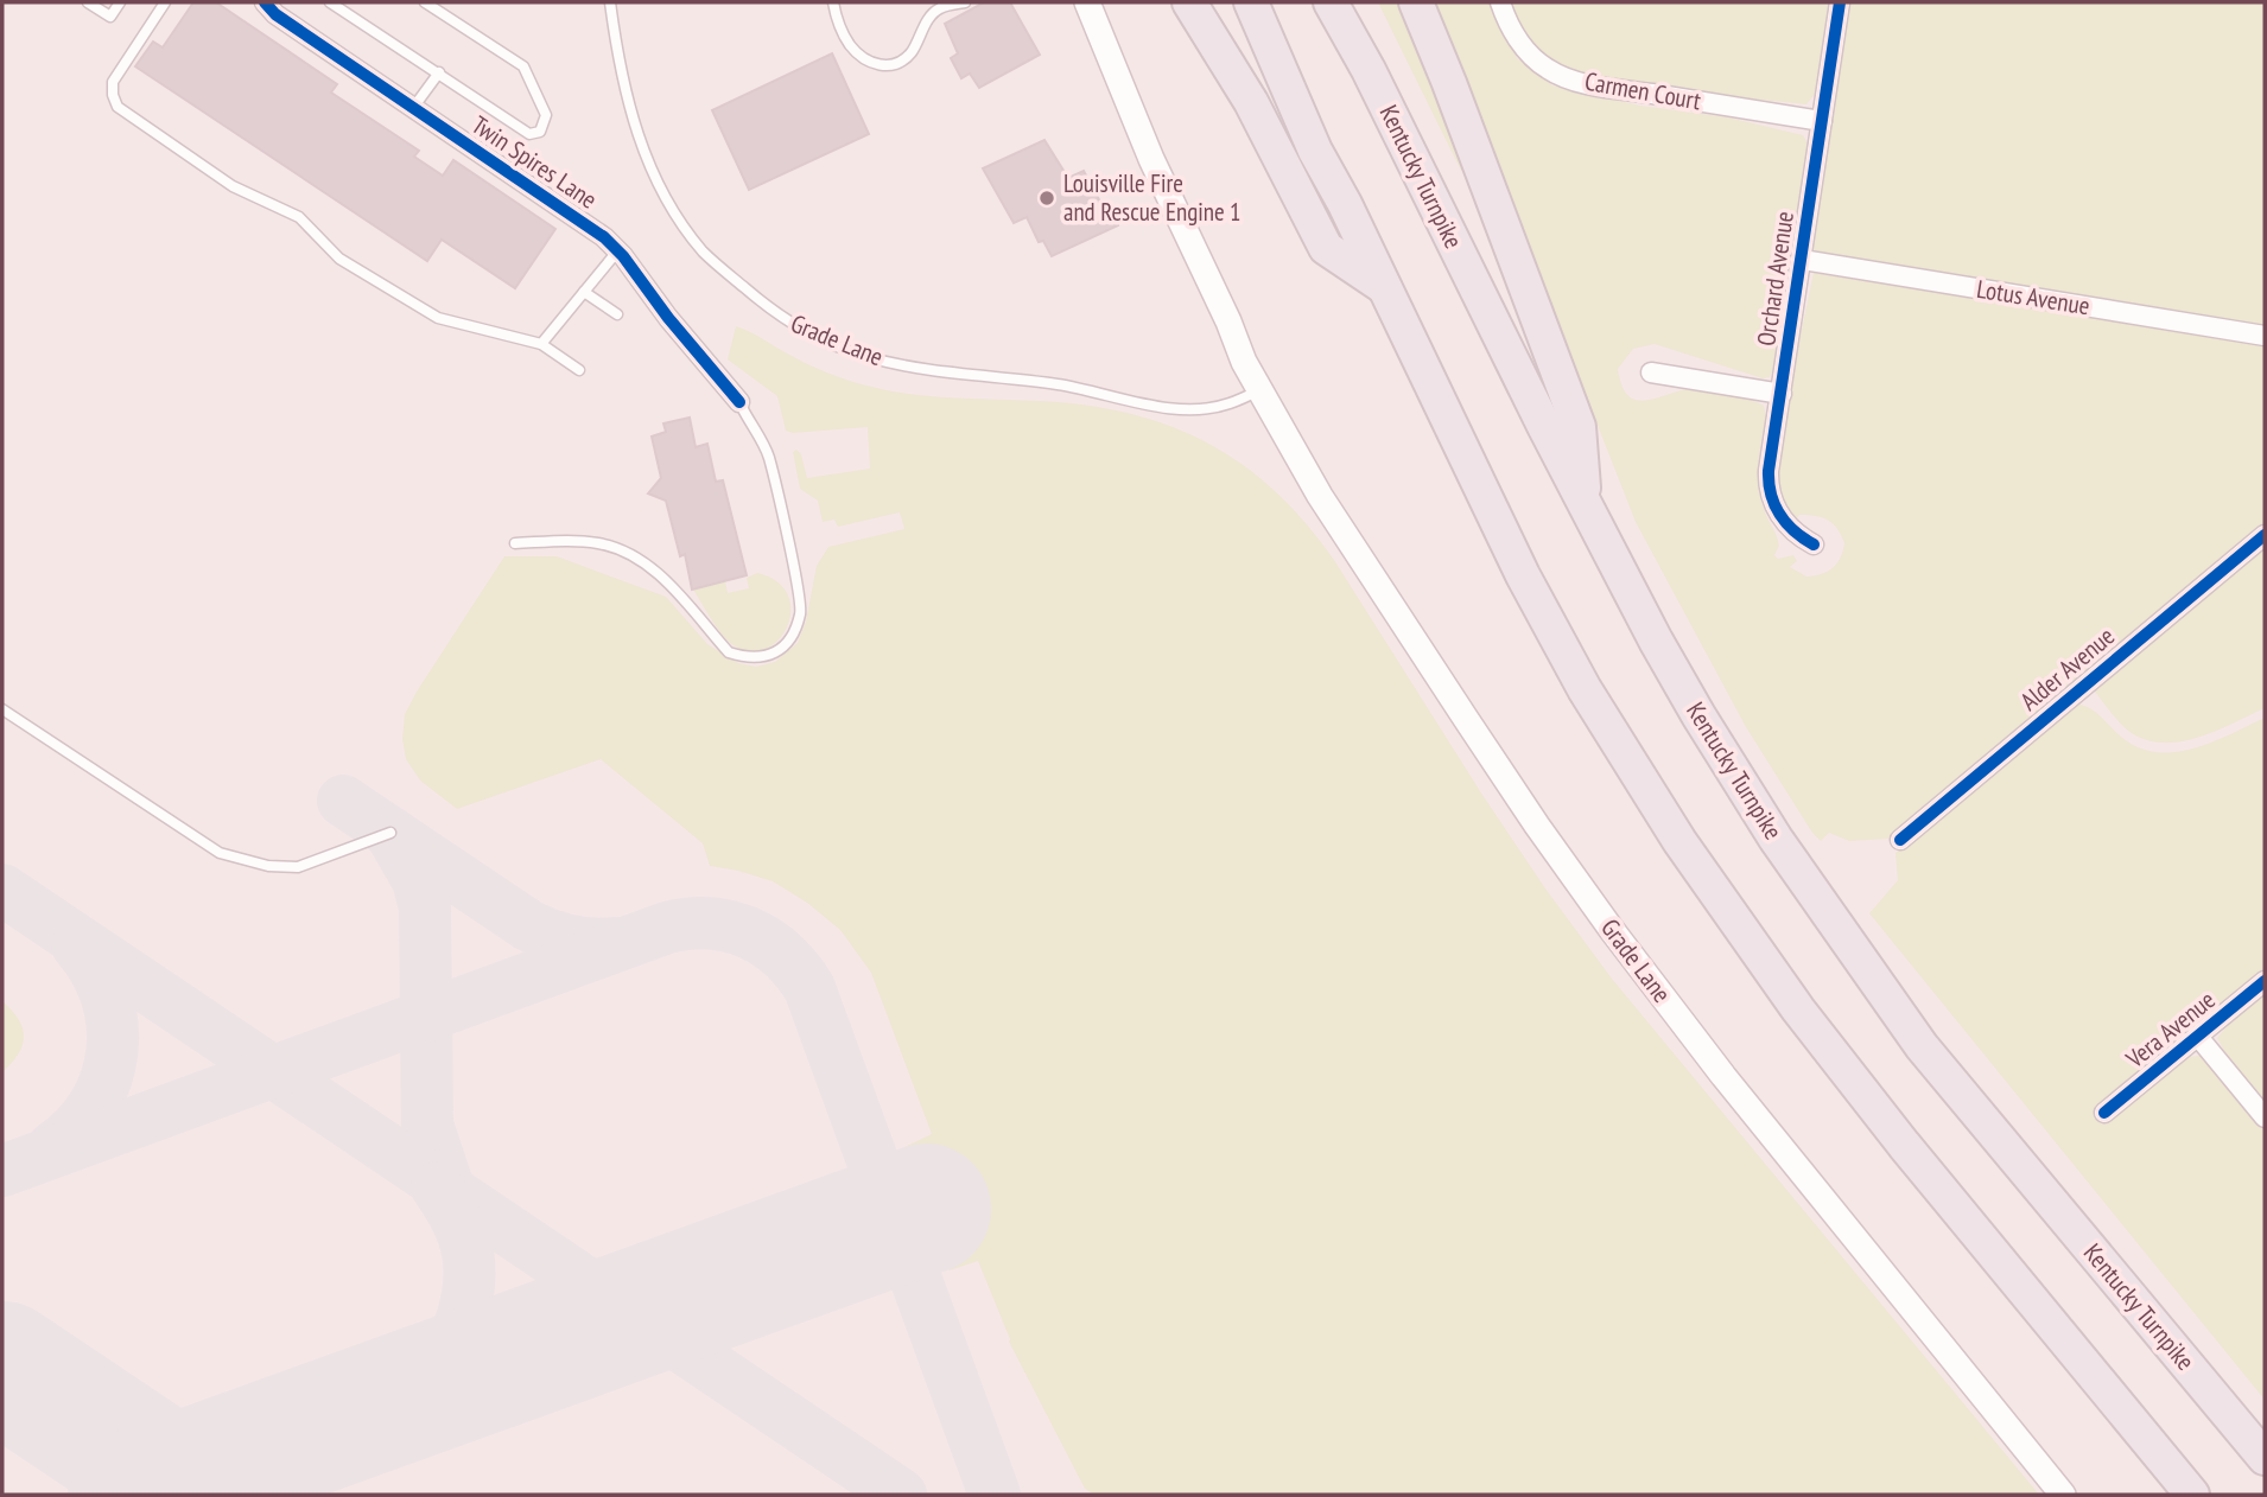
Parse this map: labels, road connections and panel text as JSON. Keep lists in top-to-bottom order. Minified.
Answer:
{"streets":{"highway":["Kentucky Turnpike"],"main road":["Grade Lane"],"street":["Carmen Court","Twin Spires Lane","Orchard Avenue","Lotus Avenue","Alder Avenue","Vera Avenue"]},"crossings":[["Carmen Court","Orchard Avenue"],["Orchard Avenue","Lotus Avenue"]],"places":["Louisville Fire and Rescue Engine 1"]}
